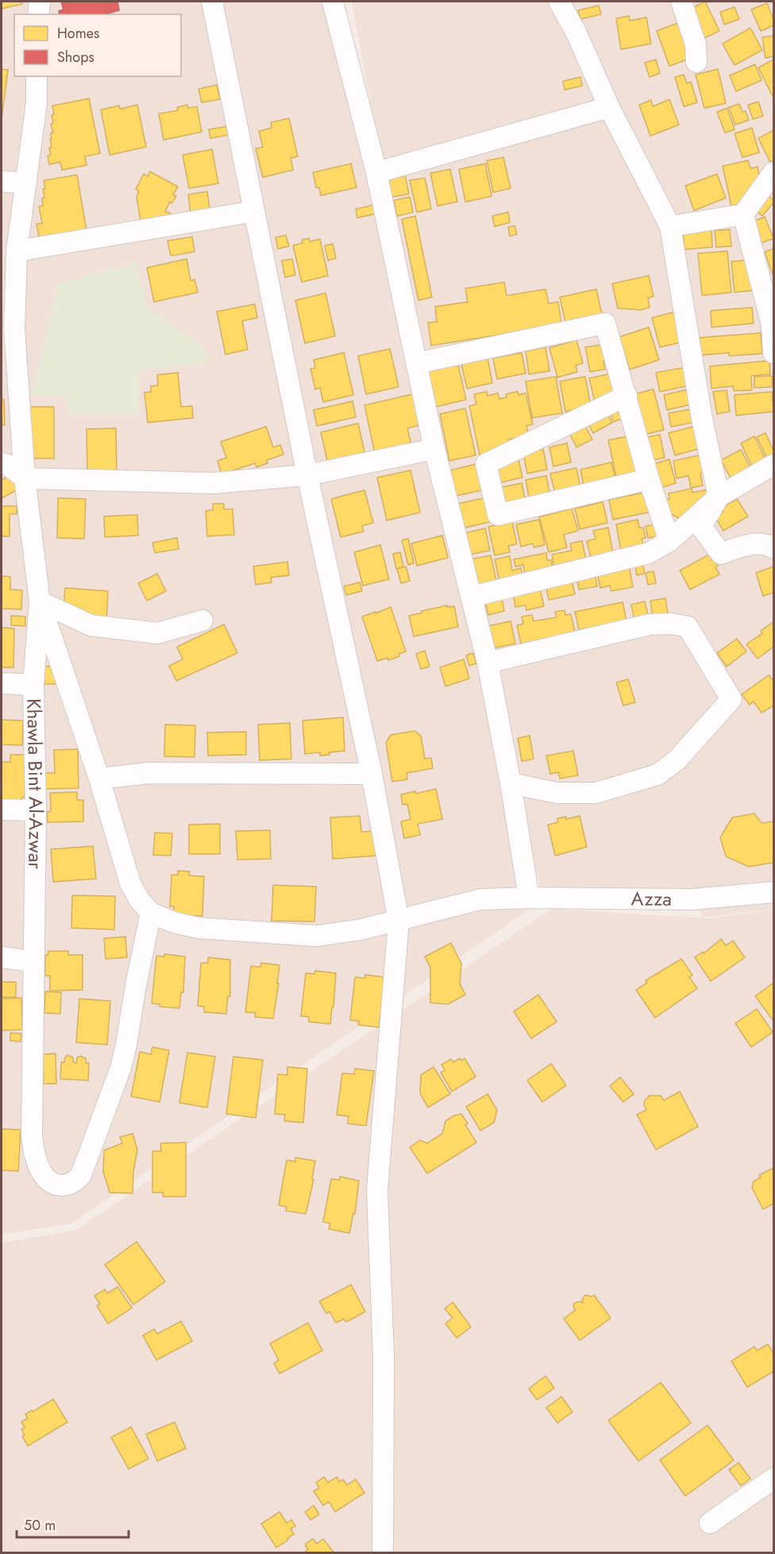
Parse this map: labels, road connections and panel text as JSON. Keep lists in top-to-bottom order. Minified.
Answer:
{"streets":{"street":["Khawla Bint Al-Azwar","Azza"]},"crossings":[["Khawla Bint Al-Azwar","Azza"]],"legend":["Homes","Shops"],"scale_bar":"50 m"}
